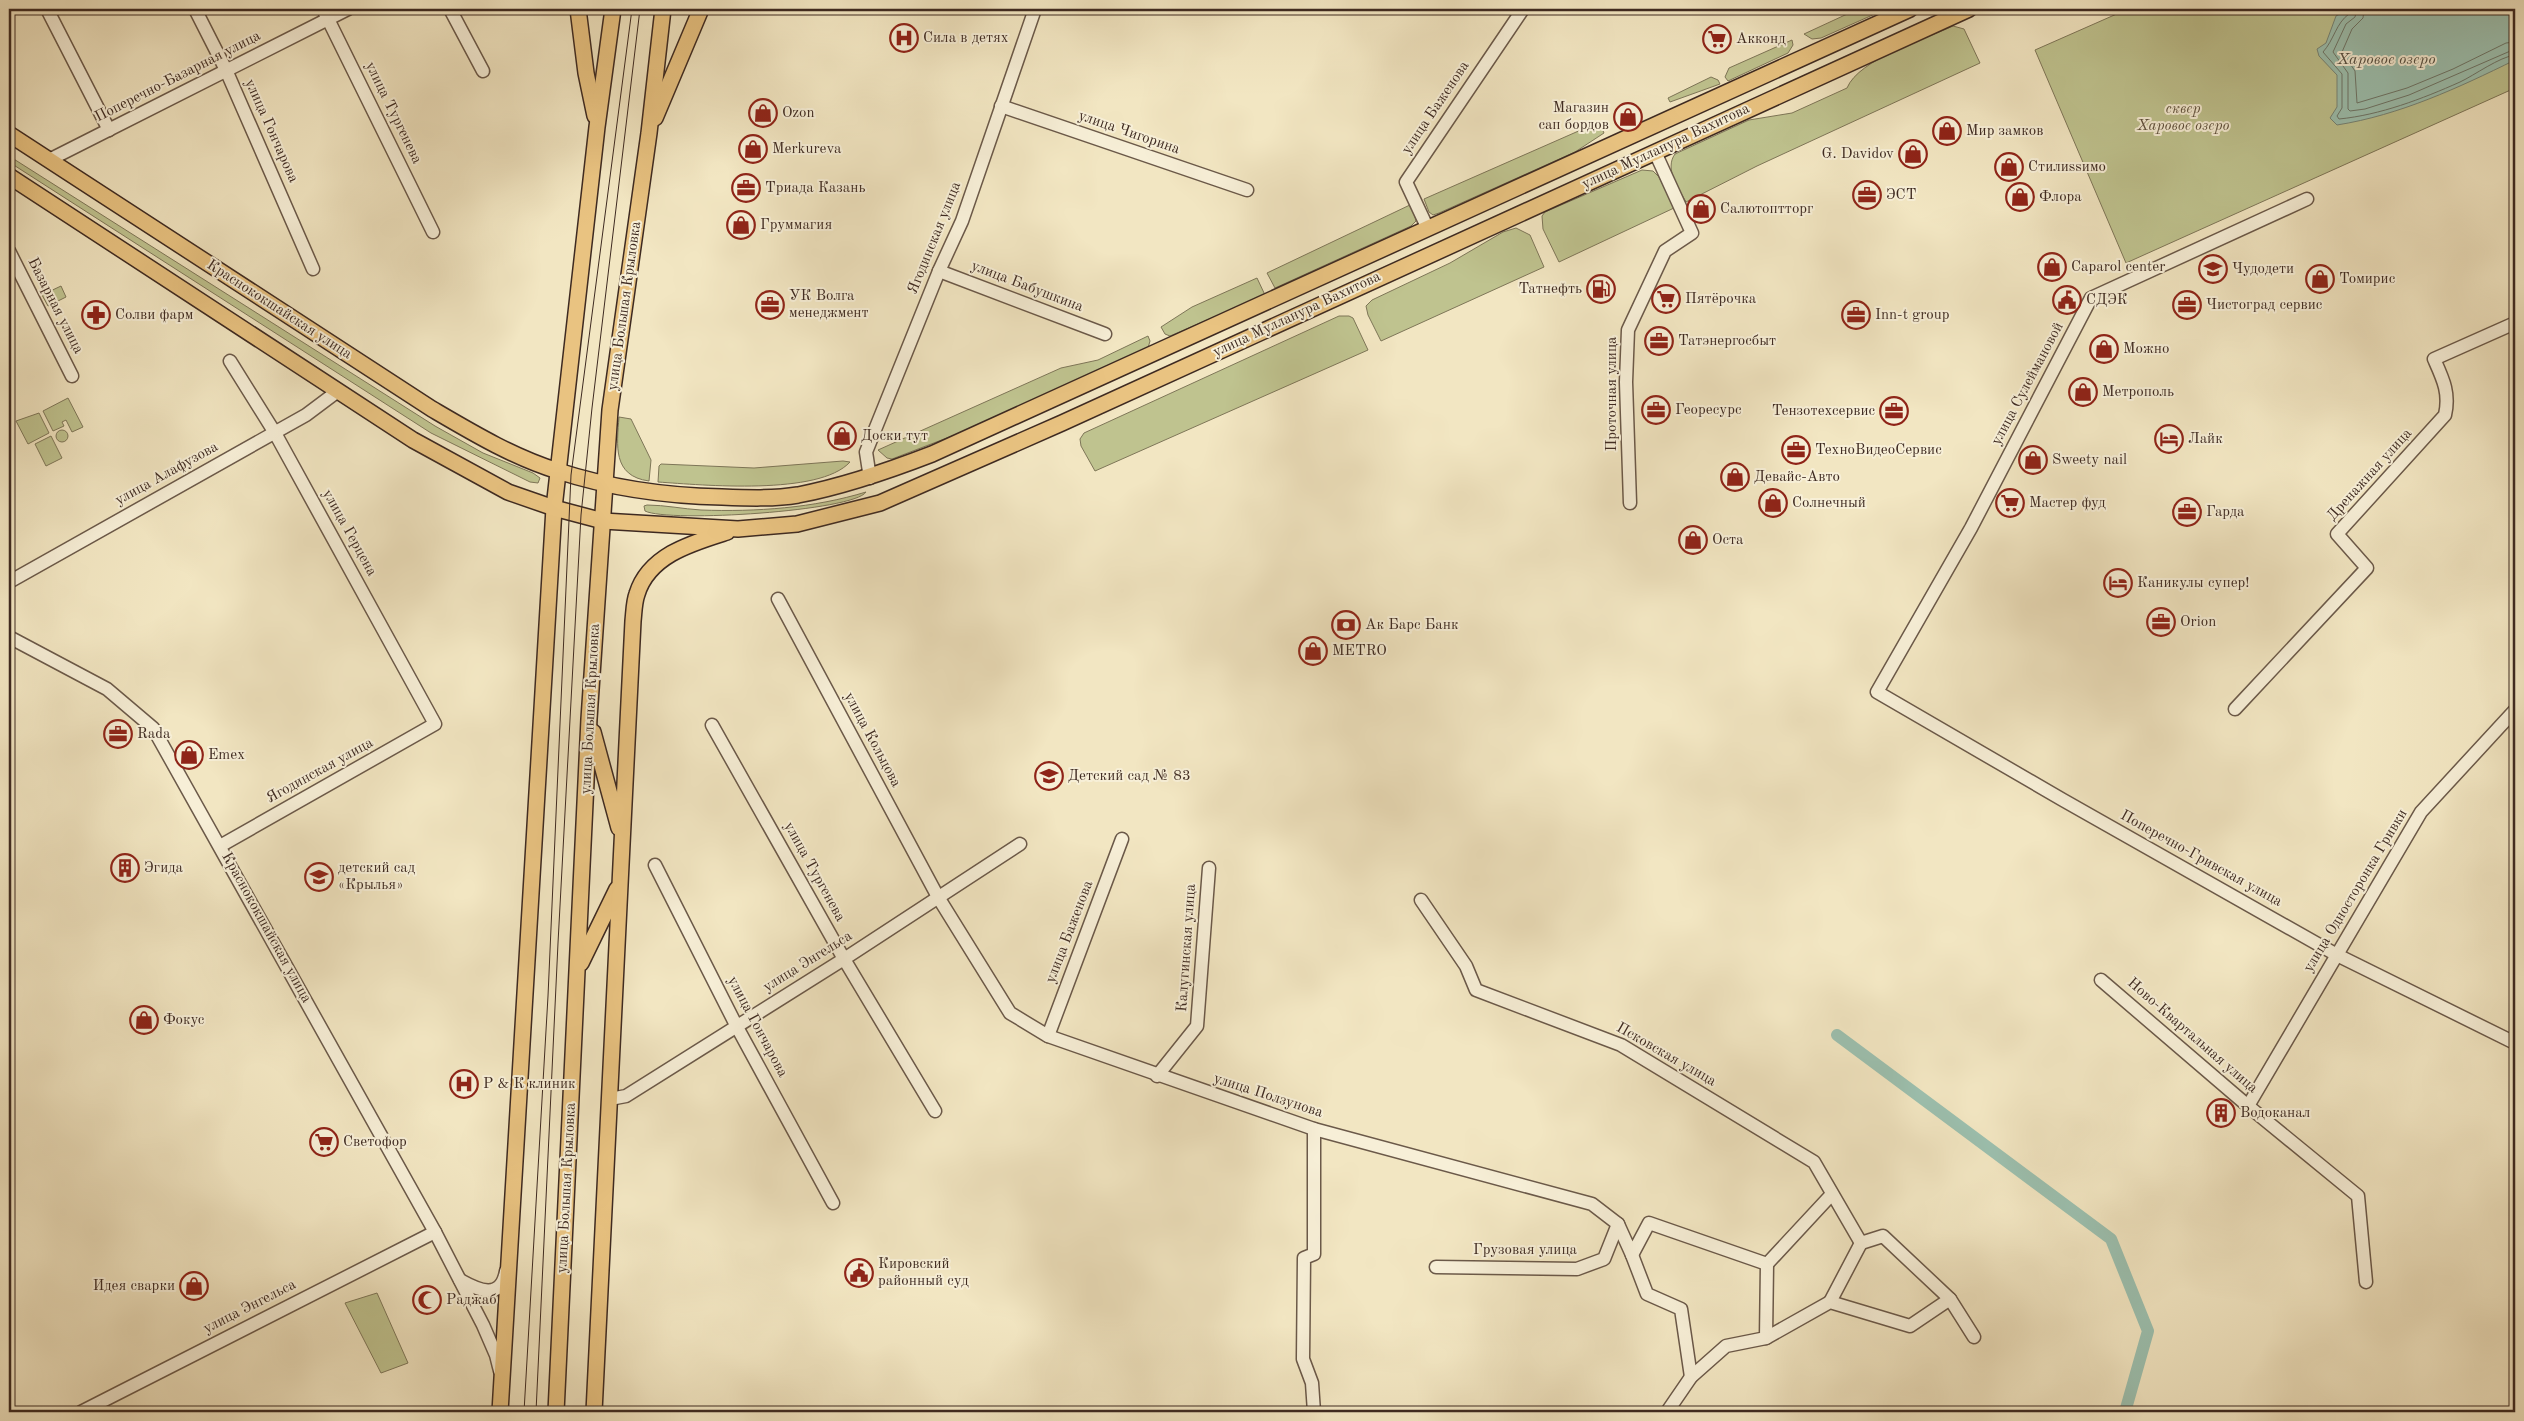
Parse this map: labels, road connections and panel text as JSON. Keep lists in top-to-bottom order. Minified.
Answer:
{"streets":{"main road":["улица Мулланура Вахитова","улица Большая Крыловка","Краснококшайская улица"],"street":["Поперечно-Базарная улица","улица Баженова","улица Тургенева","улица Гончарова","улица Чигорина","Ягодинская улица","улица Бабушкина","Базарная улица","улица Сулеймановой","Проточная улица","улица Алафузова","Дренажная улица","улица Герцена","улица Кольцова","Поперечно-Гривская улица","улица Односторонка Гривки","Калугинская улица","улица Энгельса","Ново-Квартальная улица","Псковская улица","улица Ползунова","Грузовая улица"]},"crossings":[["Поперечно-Базарная улица","улица Тургенева"],["Поперечно-Базарная улица","улица Гончарова"],["Поперечно-Базарная улица","Краснококшайская улица"],["улица Баженова","улица Мулланура Вахитова"],["улица Баженова","улица Ползунова"],["улица Тургенева","улица Энгельса"],["улица Гончарова","улица Энгельса"],["улица Чигорина","Ягодинская улица"],["улица Мулланура Вахитова","Ягодинская улица"],["улица Мулланура Вахитова","улица Большая Крыловка"],["улица Мулланура Вахитова","Краснококшайская улица"],["улица Мулланура Вахитова","Проточная улица"],["Ягодинская улица","улица Бабушкина"],["Ягодинская улица","Краснококшайская улица"],["Ягодинская улица","улица Герцена"],["улица Большая Крыловка","Краснококшайская улица"],["Краснококшайская улица","улица Энгельса"],["улица Сулеймановой","Поперечно-Гривская улица"],["улица Алафузова","улица Герцена"],["улица Кольцова","улица Энгельса"],["улица Кольцова","улица Ползунова"],["Поперечно-Гривская улица","улица Односторонка Гривки"],["улица Односторонка Гривки","Ново-Квартальная улица"],["Калугинская улица","улица Ползунова"],["улица Энгельса","улица Ползунова"],["улица Ползунова","Грузовая улица"]],"water":["Харовое озеро"],"parks":["сквер Харовое озеро"],"places":{"hospital":["Сила в детях","Р & К клиник"],"supermarket":["Акконд","Пятёрочка","Мастер фуд","Светофор"],"shop":["Ozon","Магазин сап бордов","Мир замков","Merkureva","G. Davidov","Стилиssимо","Флора","Салютоптторг","Груммагия","Caparol center","Томирис","Можно","Метрополь","Доски тут","Sweety nail","Девайс-Авто","Солнечный","Оста","METRO","Emex","Фокус","Идея сварки"],"office":["Триада Казань","ЭСТ","УК Волга менеджмент","Чистоград сервис","Inn-t group","Татэнергосбыт","Георесурс","Тензотехсервис","ТехноВидеоСервис","Гарда","Orion","Rada"],"school or university":["Чудодети","Детский сад № 83","детский сад «Крылья»"],"fuel station":["Татнефть"],"public building":["СДЭК","Кировский районный суд"],"pharmacy":["Солви фарм"],"hotel":["Лайк","Каникулы супер!"],"bank":["Ак Барс Банк"],"building":["Эгида","Водоканал"],"mosque":["Раджаб"]}}
